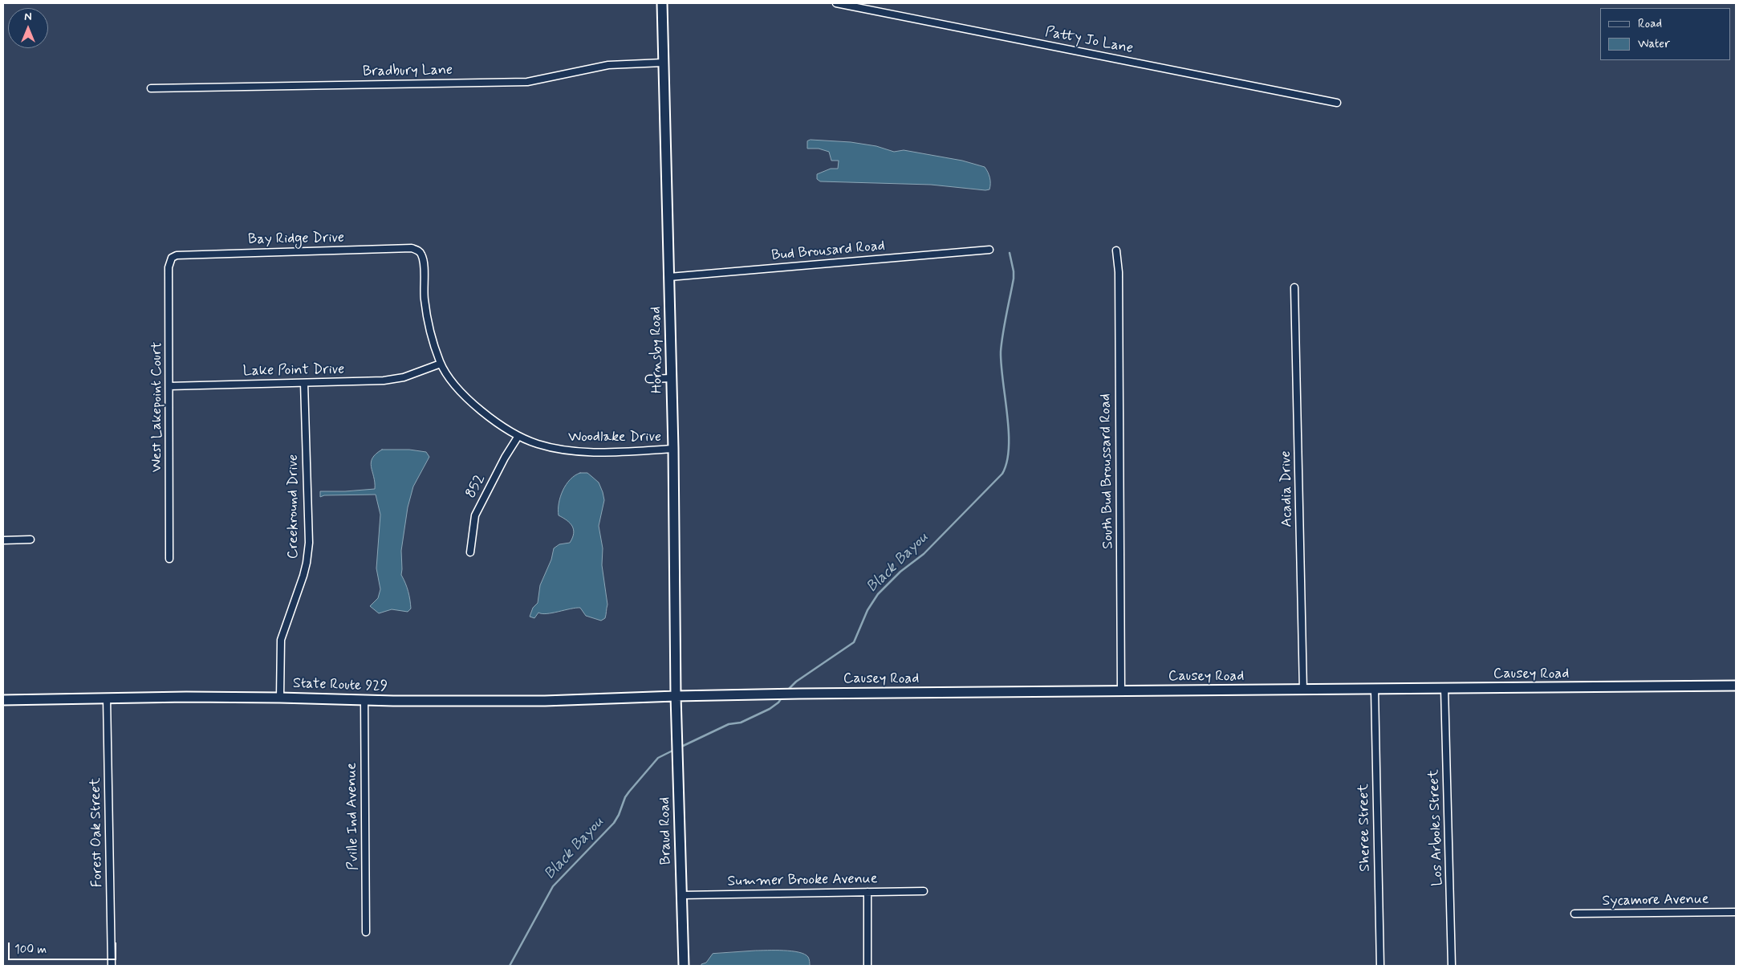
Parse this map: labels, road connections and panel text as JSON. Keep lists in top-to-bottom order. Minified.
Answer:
{"streets":{"street":["Patty Jo Lane","Bradbury Lane","Bay Ridge Drive","Bud Brousard Road","Hornsby Road","Lake Point Drive","West Lakepoint Court","Woodlake Drive","South Bud Broussard Road","852","Acadia Drive","Creekround Drive","Causey Road","State Route 929","Pville Ind Avenue","Sheree Street","Los Arboles Street","Braud Road","Forest Oak Street","Summer Brooke Avenue","Sycamore Avenue"]},"crossings":[["Bradbury Lane","Hornsby Road"],["Bay Ridge Drive","West Lakepoint Court"],["Bay Ridge Drive","Woodlake Drive"],["Bud Brousard Road","Hornsby Road"],["Hornsby Road","Woodlake Drive"],["Hornsby Road","Causey Road"],["Hornsby Road","State Route 929"],["Hornsby Road","Braud Road"],["Lake Point Drive","West Lakepoint Court"],["Lake Point Drive","Woodlake Drive"],["Lake Point Drive","Creekround Drive"],["Woodlake Drive","852"],["South Bud Broussard Road","Causey Road"],["Acadia Drive","Causey Road"],["Creekround Drive","State Route 929"],["Causey Road","State Route 929"],["Causey Road","Sheree Street"],["Causey Road","Los Arboles Street"],["Causey Road","Braud Road"],["State Route 929","Pville Ind Avenue"],["State Route 929","Braud Road"],["State Route 929","Forest Oak Street"],["Braud Road","Summer Brooke Avenue"]],"water":["Black Bayou"],"legend":["Road","Water"],"scale_bar":"100 m","north":"top"}
